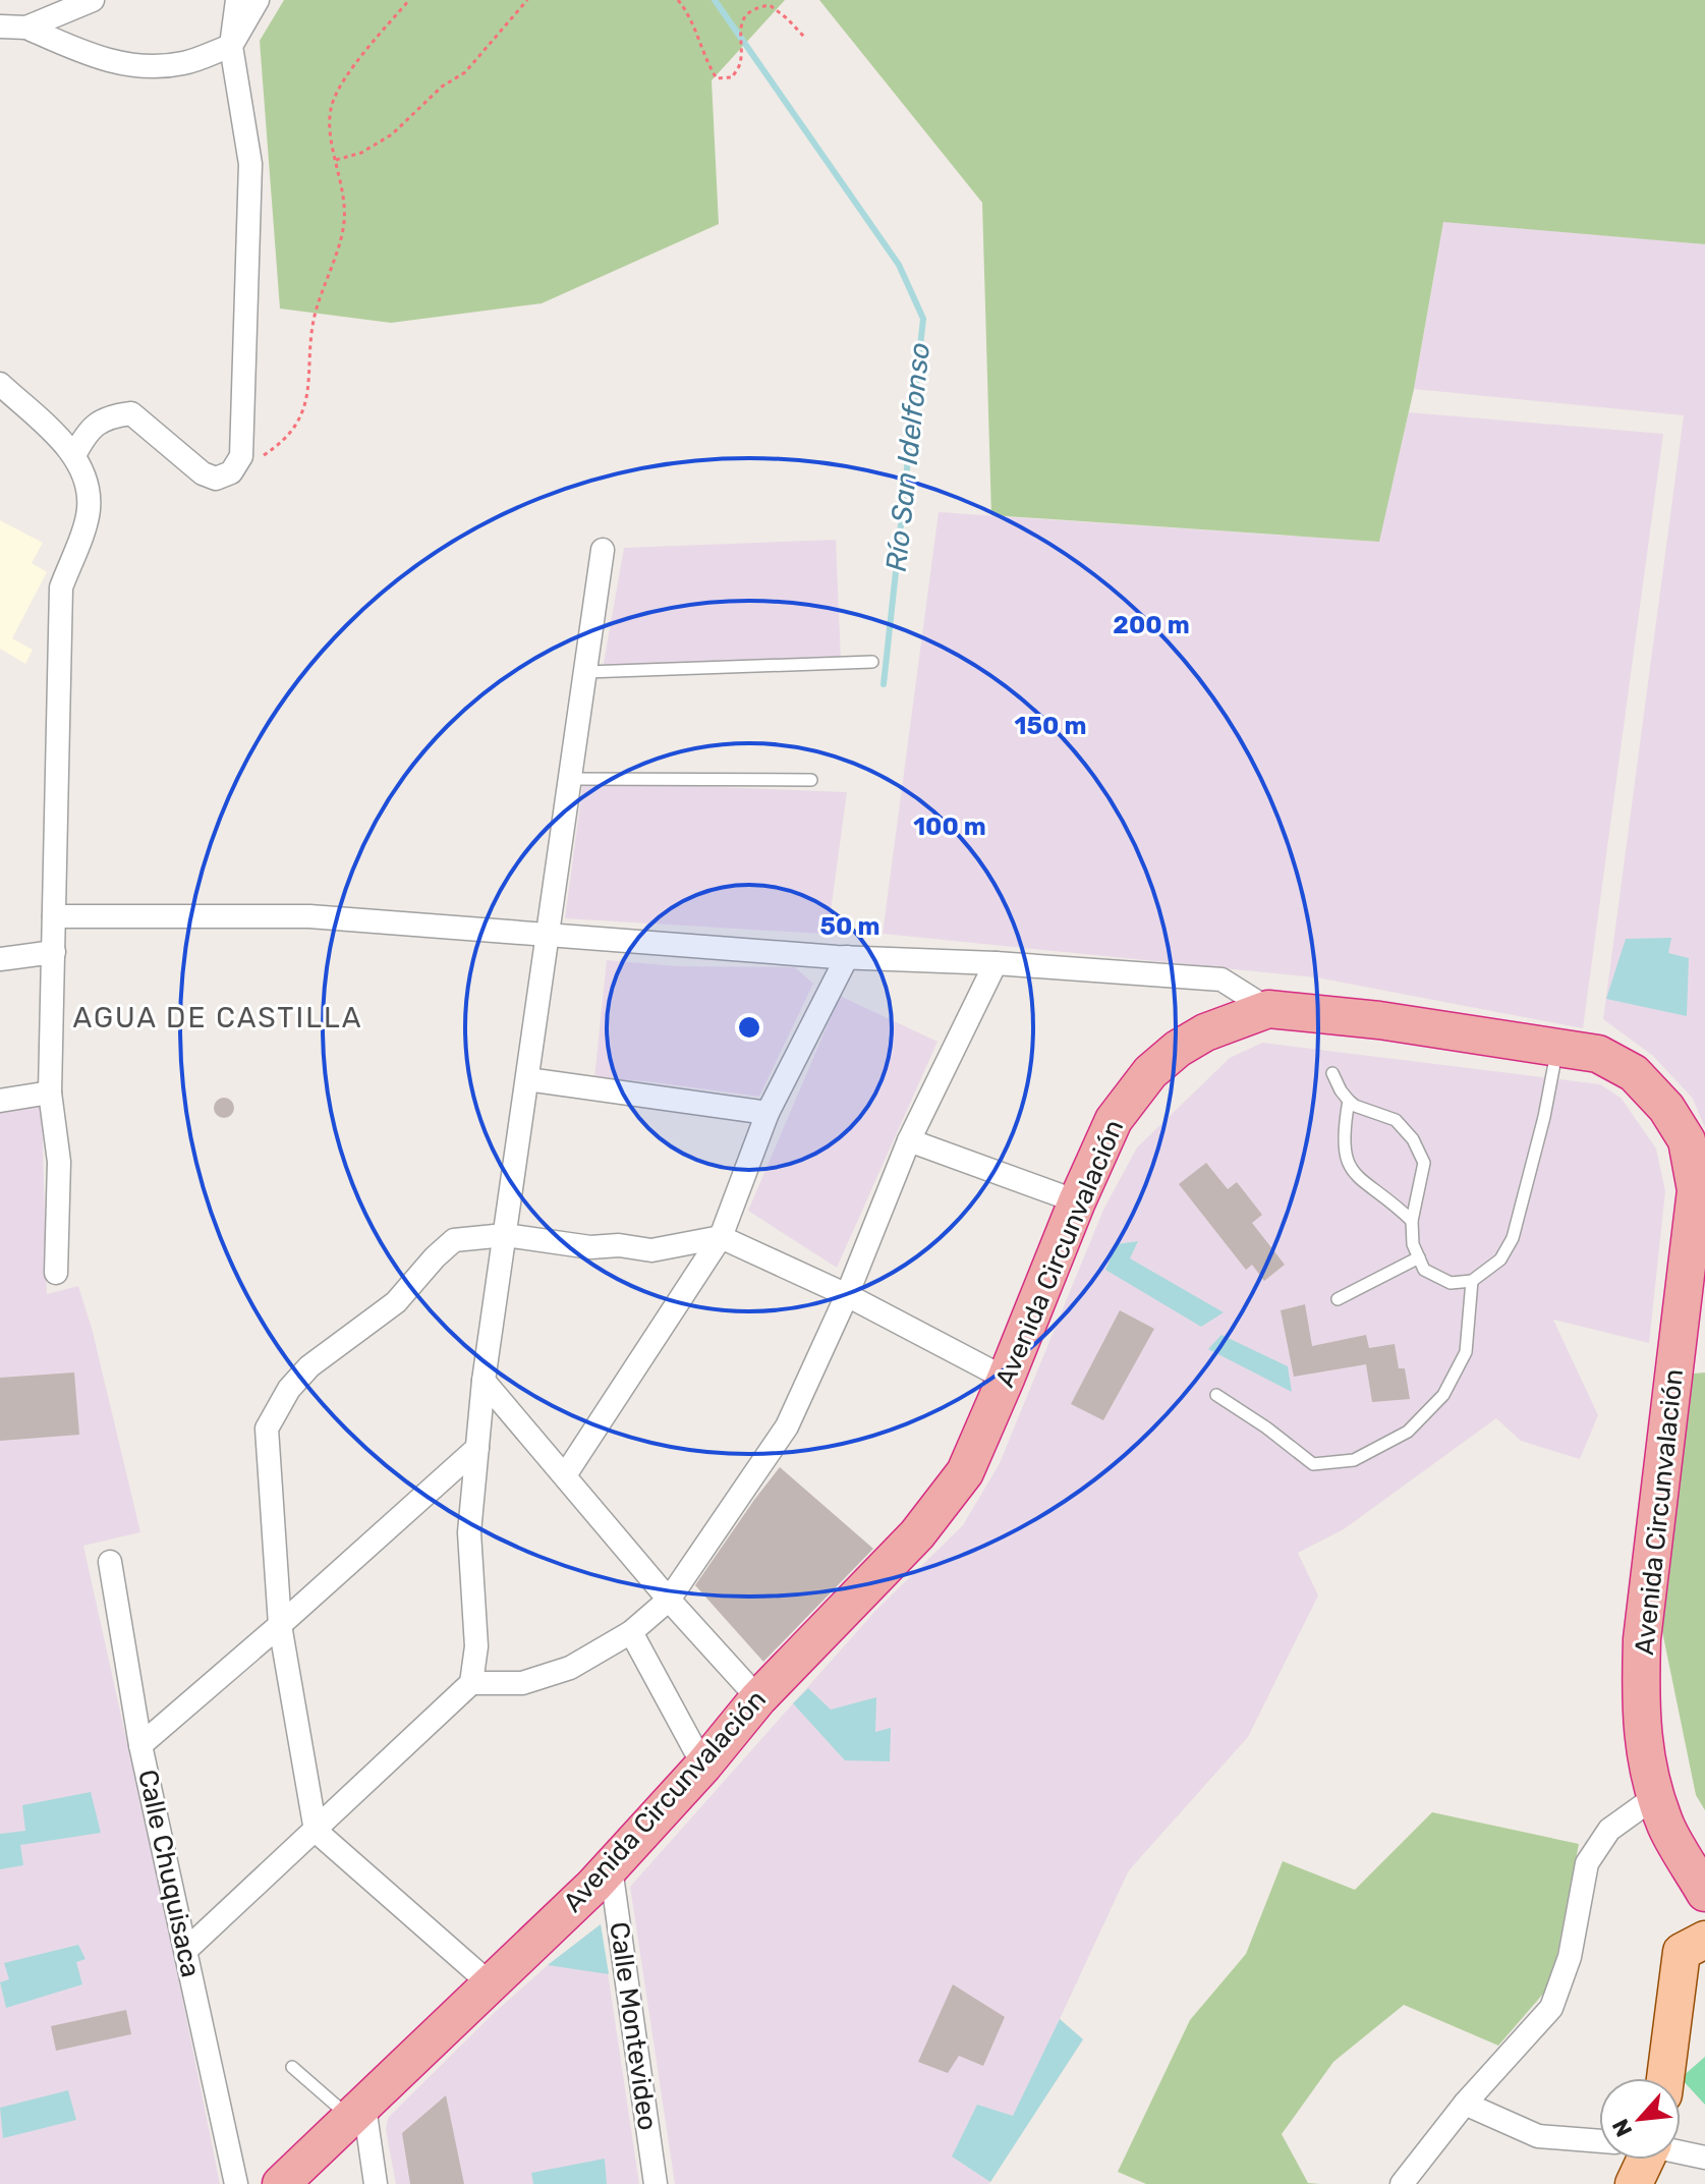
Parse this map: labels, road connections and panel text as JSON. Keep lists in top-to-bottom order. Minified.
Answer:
{"streets":{"highway":["Avenida Circunvalación"],"street":["Calle Chuquisaca","Calle Montevideo"]},"crossings":[["Avenida Circunvalación","Calle Montevideo"]],"districts":["AGUA DE CASTILLA"],"water":["Río San Idelfonso"],"north":"bottom left","rings":["200 m","150 m","100 m","50 m"]}
